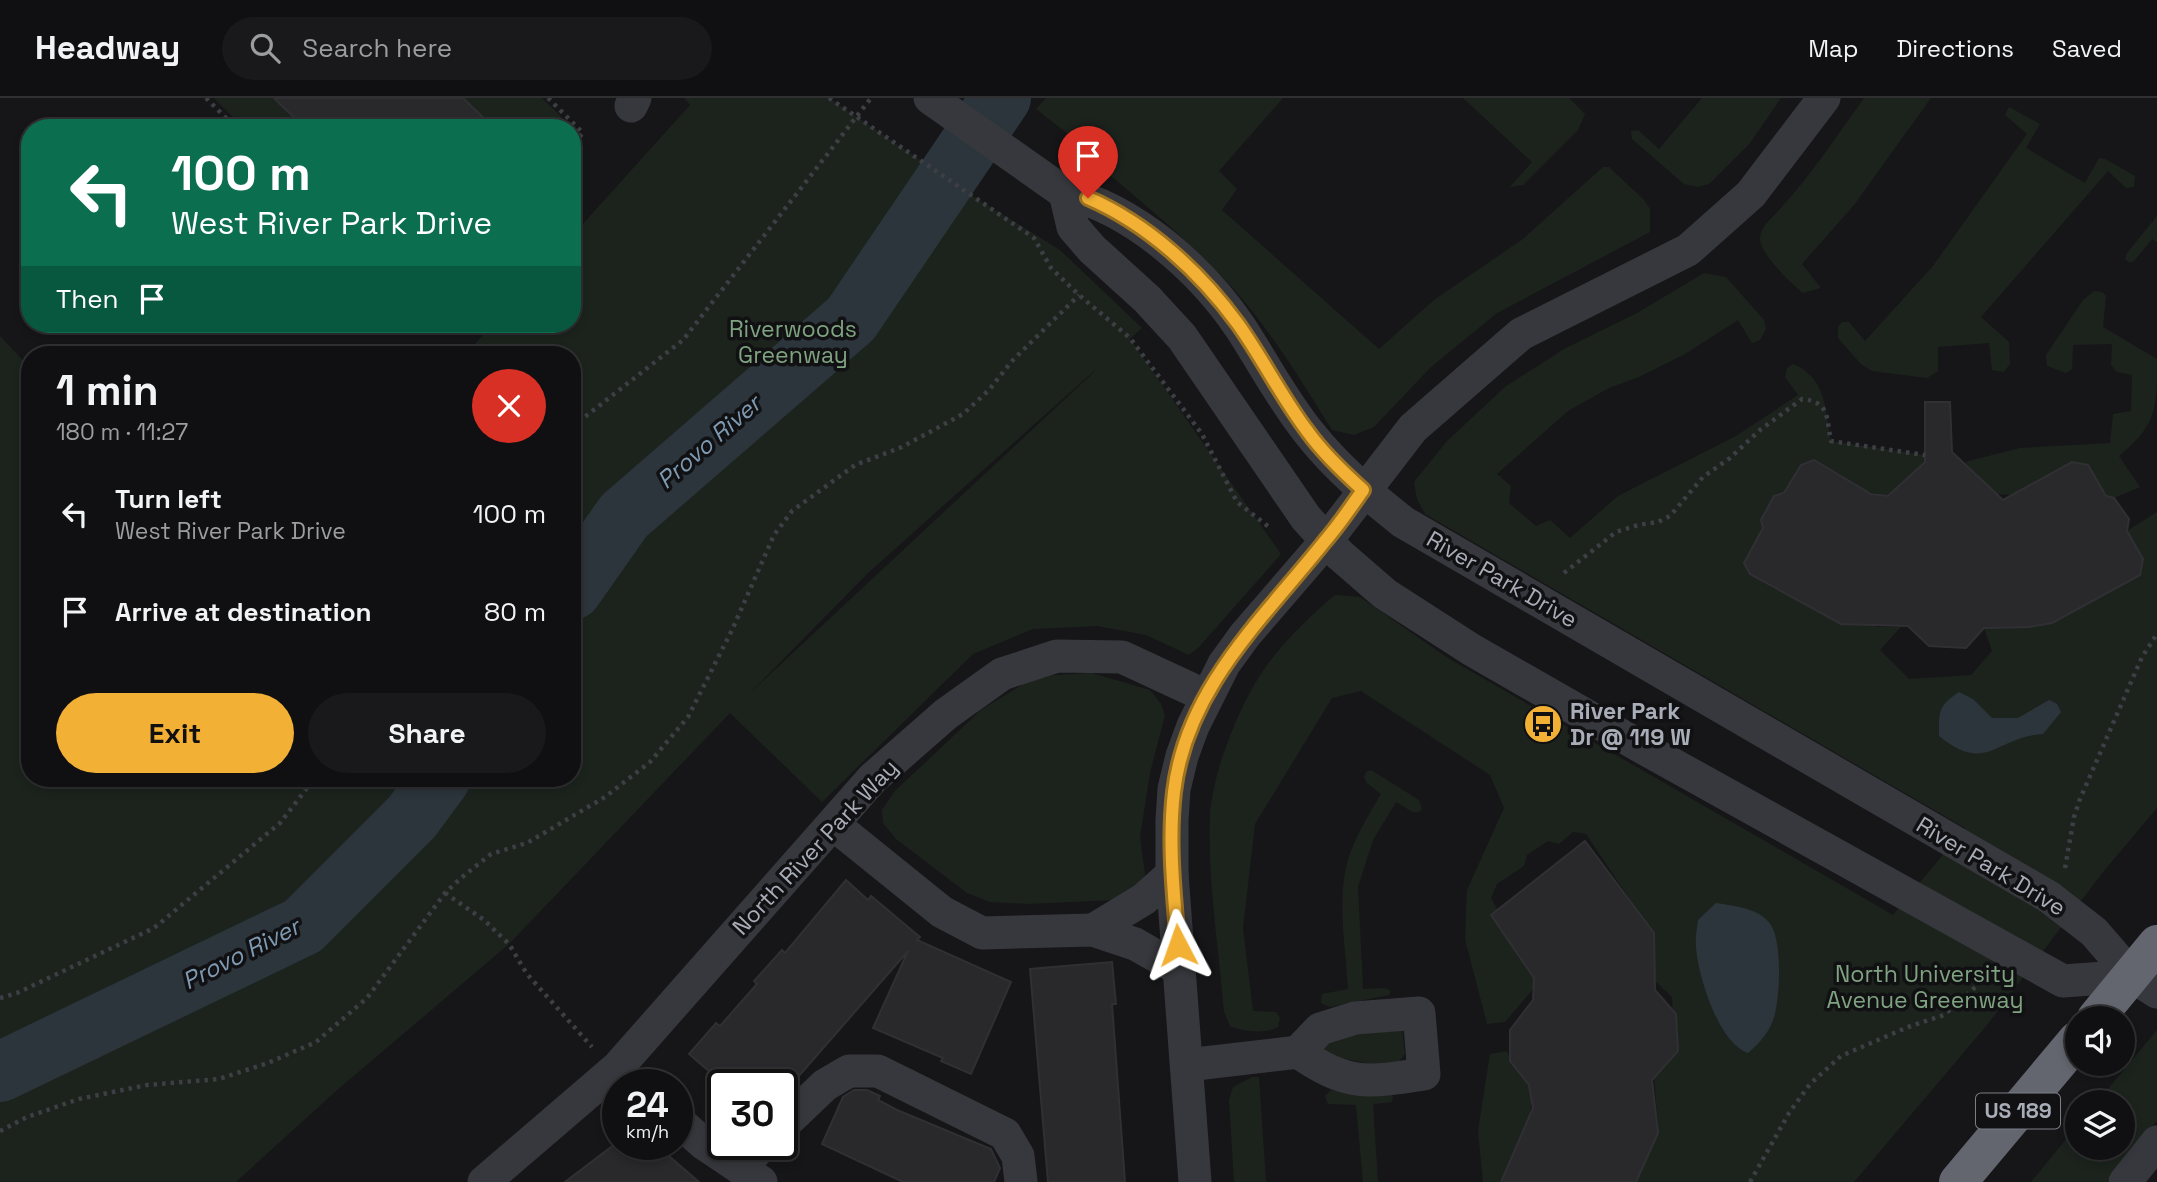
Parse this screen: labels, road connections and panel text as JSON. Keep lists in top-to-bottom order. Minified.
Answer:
{"streets":{"highway":["US 189"],"street":["River Park Drive","North River Park Way"]},"water":["Provo River"],"parks":["Riverwoods Greenway","North University Avenue Greenway"],"places":{"bus stop":["River Park Dr @ 119 W"]},"page":{"header":"Headway","search":"Search here","nav":["Map","Directions","Saved"],"turn":["100 m","West River Park Drive"],"then":"Then","heading":["1 min","180 m · 11:27"],"list":[{"name":"Turn left","note":"West River Park Drive","value":"100 m"},{"name":"Arrive at destination","value":"80 m"}],"buttons":["Exit","Share"],"speed":"24 km/h","limit":"30"}}
